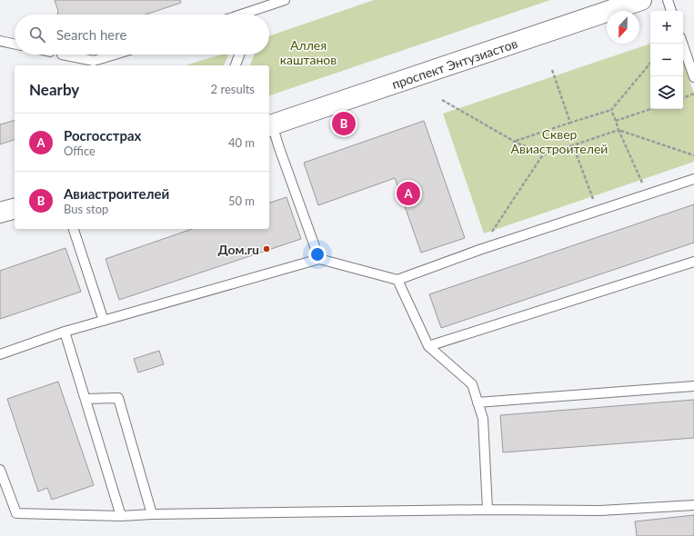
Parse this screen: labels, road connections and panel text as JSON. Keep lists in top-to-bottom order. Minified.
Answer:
{"streets":{"main road":["проспект Энтузиастов"]},"parks":["Аллея каштанов","Сквер Авиастроителей"],"places":["Дом.ru"],"north":"bottom","page":{"map_buttons":["+","−"],"search":"Search here","heading":["Nearby","2 results"],"pins":["B","A"],"list":[{"mark":"A","name":"Росгосстрах","note":"Office","value":"40 m"},{"mark":"B","name":"Авиастроителей","note":"Bus stop","value":"50 m"}]}}
